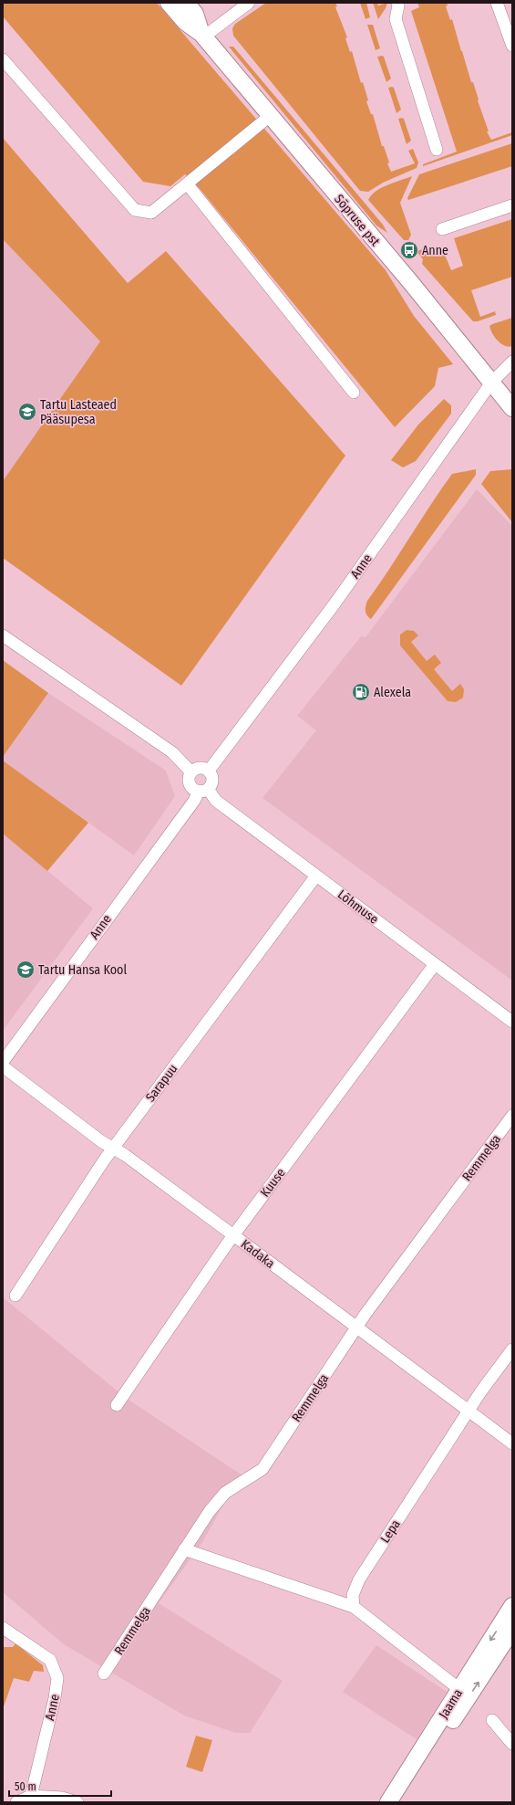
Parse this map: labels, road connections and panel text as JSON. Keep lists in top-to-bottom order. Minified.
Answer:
{"streets":{"main road":["Sõpruse pst","Jaama"],"street":["Anne","Lõhmuse","Sarapuu","Remmelga","Kuuse","Kadaka","Lepa"]},"crossings":[["Sõpruse pst","Anne"],["Anne","Lõhmuse"],["Lõhmuse","Sarapuu"],["Lõhmuse","Kuuse"],["Sarapuu","Kadaka"],["Remmelga","Kadaka"],["Kuuse","Kadaka"],["Kadaka","Lepa"]],"places":{"bus stop":["Anne"],"school or university":["Tartu Lasteaed Pääsupesa","Tartu Hansa Kool"],"fuel station":["Alexela"]},"scale_bar":"50 m"}
